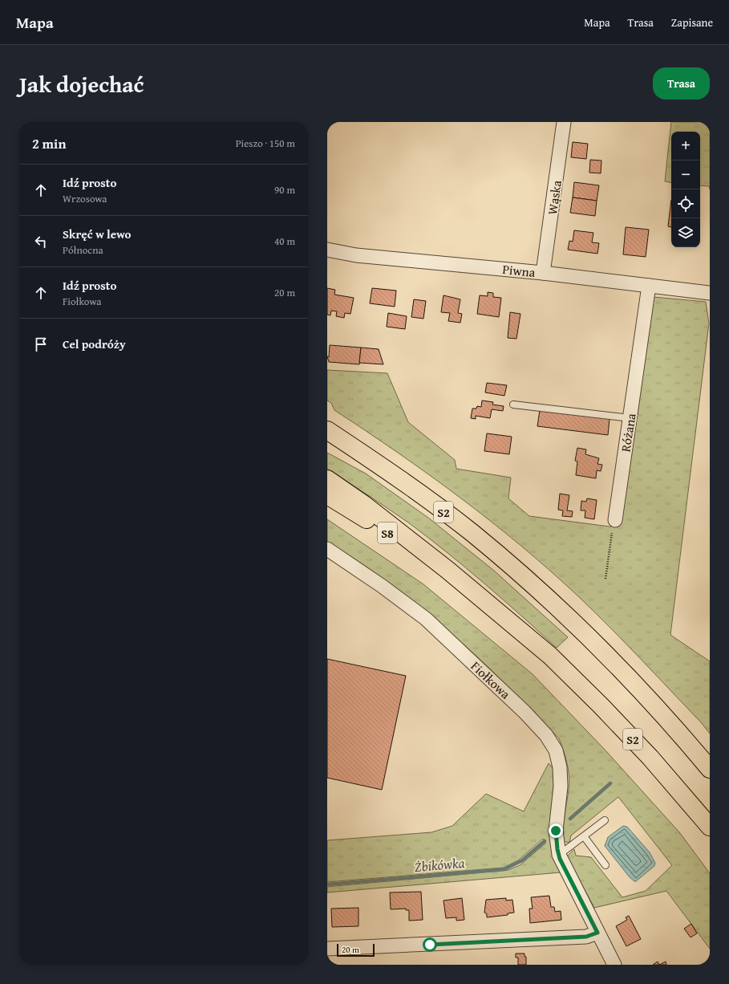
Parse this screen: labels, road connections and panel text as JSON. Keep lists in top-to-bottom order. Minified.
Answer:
{"streets":{"highway":["S2","S8"],"street":["Wąska","Piwna","Różana","Fiołkowa"]},"crossings":[["Wąska","Piwna"],["Piwna","Różana"],["S2","S8"]],"water":["Żbikówka"],"scale_bar":"20 m","page":{"header":"Mapa","nav":["Mapa","Trasa","Zapisane"],"title":"Jak dojechać","buttons":"Trasa","heading":["2 min","Pieszo · 150 m"],"map_buttons":["+","−"],"list":[["Idź prosto","Wrzosowa","90 m"],["Skręć w lewo","Północna","40 m"],["Idź prosto","Fiołkowa","20 m"],"Cel podróży"],"scale":"20 m"}}
